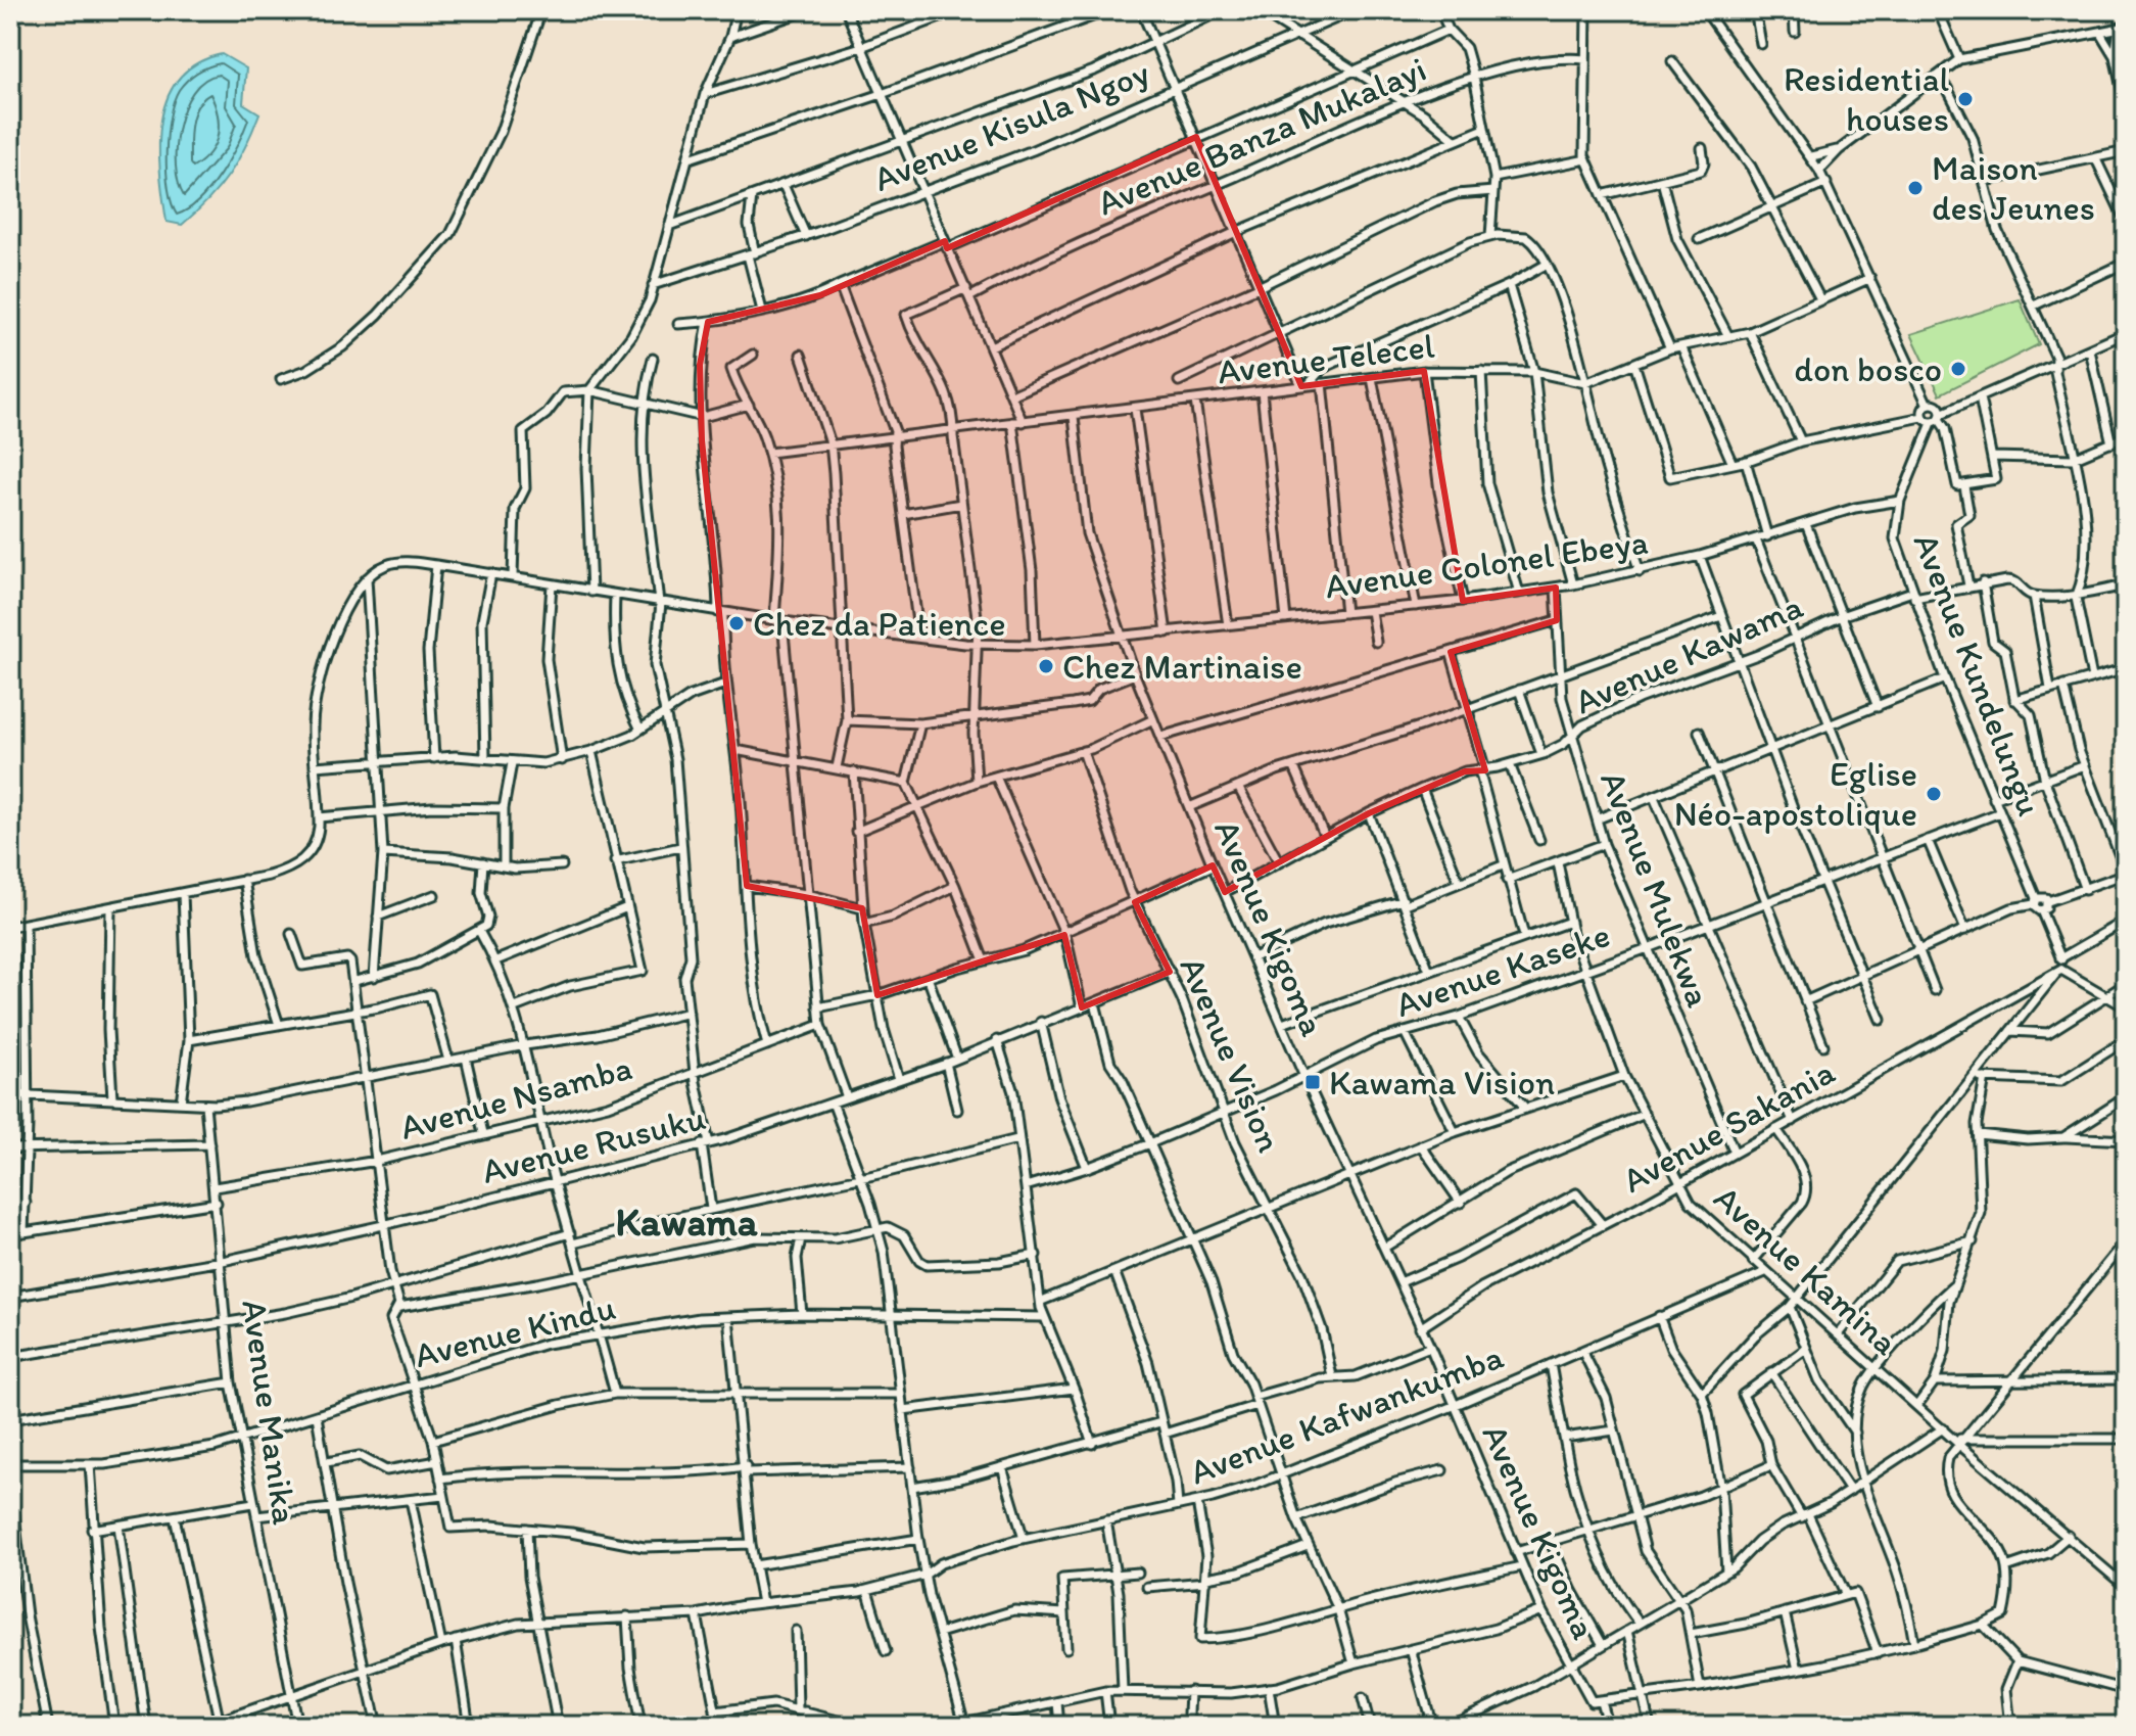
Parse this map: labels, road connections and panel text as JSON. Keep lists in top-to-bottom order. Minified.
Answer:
{"streets":{"street":["Avenue Kisula Ngoy","Avenue Banza Mukalayi","Avenue Telecel","Avenue Colonel Ebeya","Avenue Kawama","Avenue Kundelungu","Avenue Mulekwa","Avenue Kigoma","Avenue Kaseke","Avenue Vision","Avenue Nsamba","Avenue Sakania","Avenue Rusuku","Avenue Kamina","Avenue Kindu","Avenue Manika","Avenue Kafwankumba"]},"crossings":[["Avenue Banza Mukalayi","Avenue Telecel"],["Avenue Telecel","Avenue Kigoma"],["Avenue Colonel Ebeya","Avenue Kundelungu"],["Avenue Colonel Ebeya","Avenue Mulekwa"],["Avenue Colonel Ebeya","Avenue Kigoma"],["Avenue Kawama","Avenue Kundelungu"],["Avenue Kawama","Avenue Mulekwa"],["Avenue Kawama","Avenue Kigoma"],["Avenue Kundelungu","Avenue Kaseke"],["Avenue Mulekwa","Avenue Kaseke"],["Avenue Mulekwa","Avenue Sakania"],["Avenue Kigoma","Avenue Kaseke"],["Avenue Kigoma","Avenue Sakania"],["Avenue Kigoma","Avenue Kafwankumba"],["Avenue Kaseke","Avenue Vision"],["Avenue Kaseke","Avenue Kamina"],["Avenue Vision","Avenue Rusuku"],["Avenue Nsamba","Avenue Manika"],["Avenue Sakania","Avenue Kamina"],["Avenue Rusuku","Avenue Manika"],["Avenue Kamina","Avenue Kafwankumba"],["Avenue Kindu","Avenue Manika"],["Avenue Manika","Avenue Kafwankumba"]],"districts":["Kawama"],"places":{"other":["Residential houses","Maison des Jeunes","don bosco","Chez da Patience","Chez Martinaise","Eglise Néo-apostolique"],"transit":["Kawama Vision"]}}
